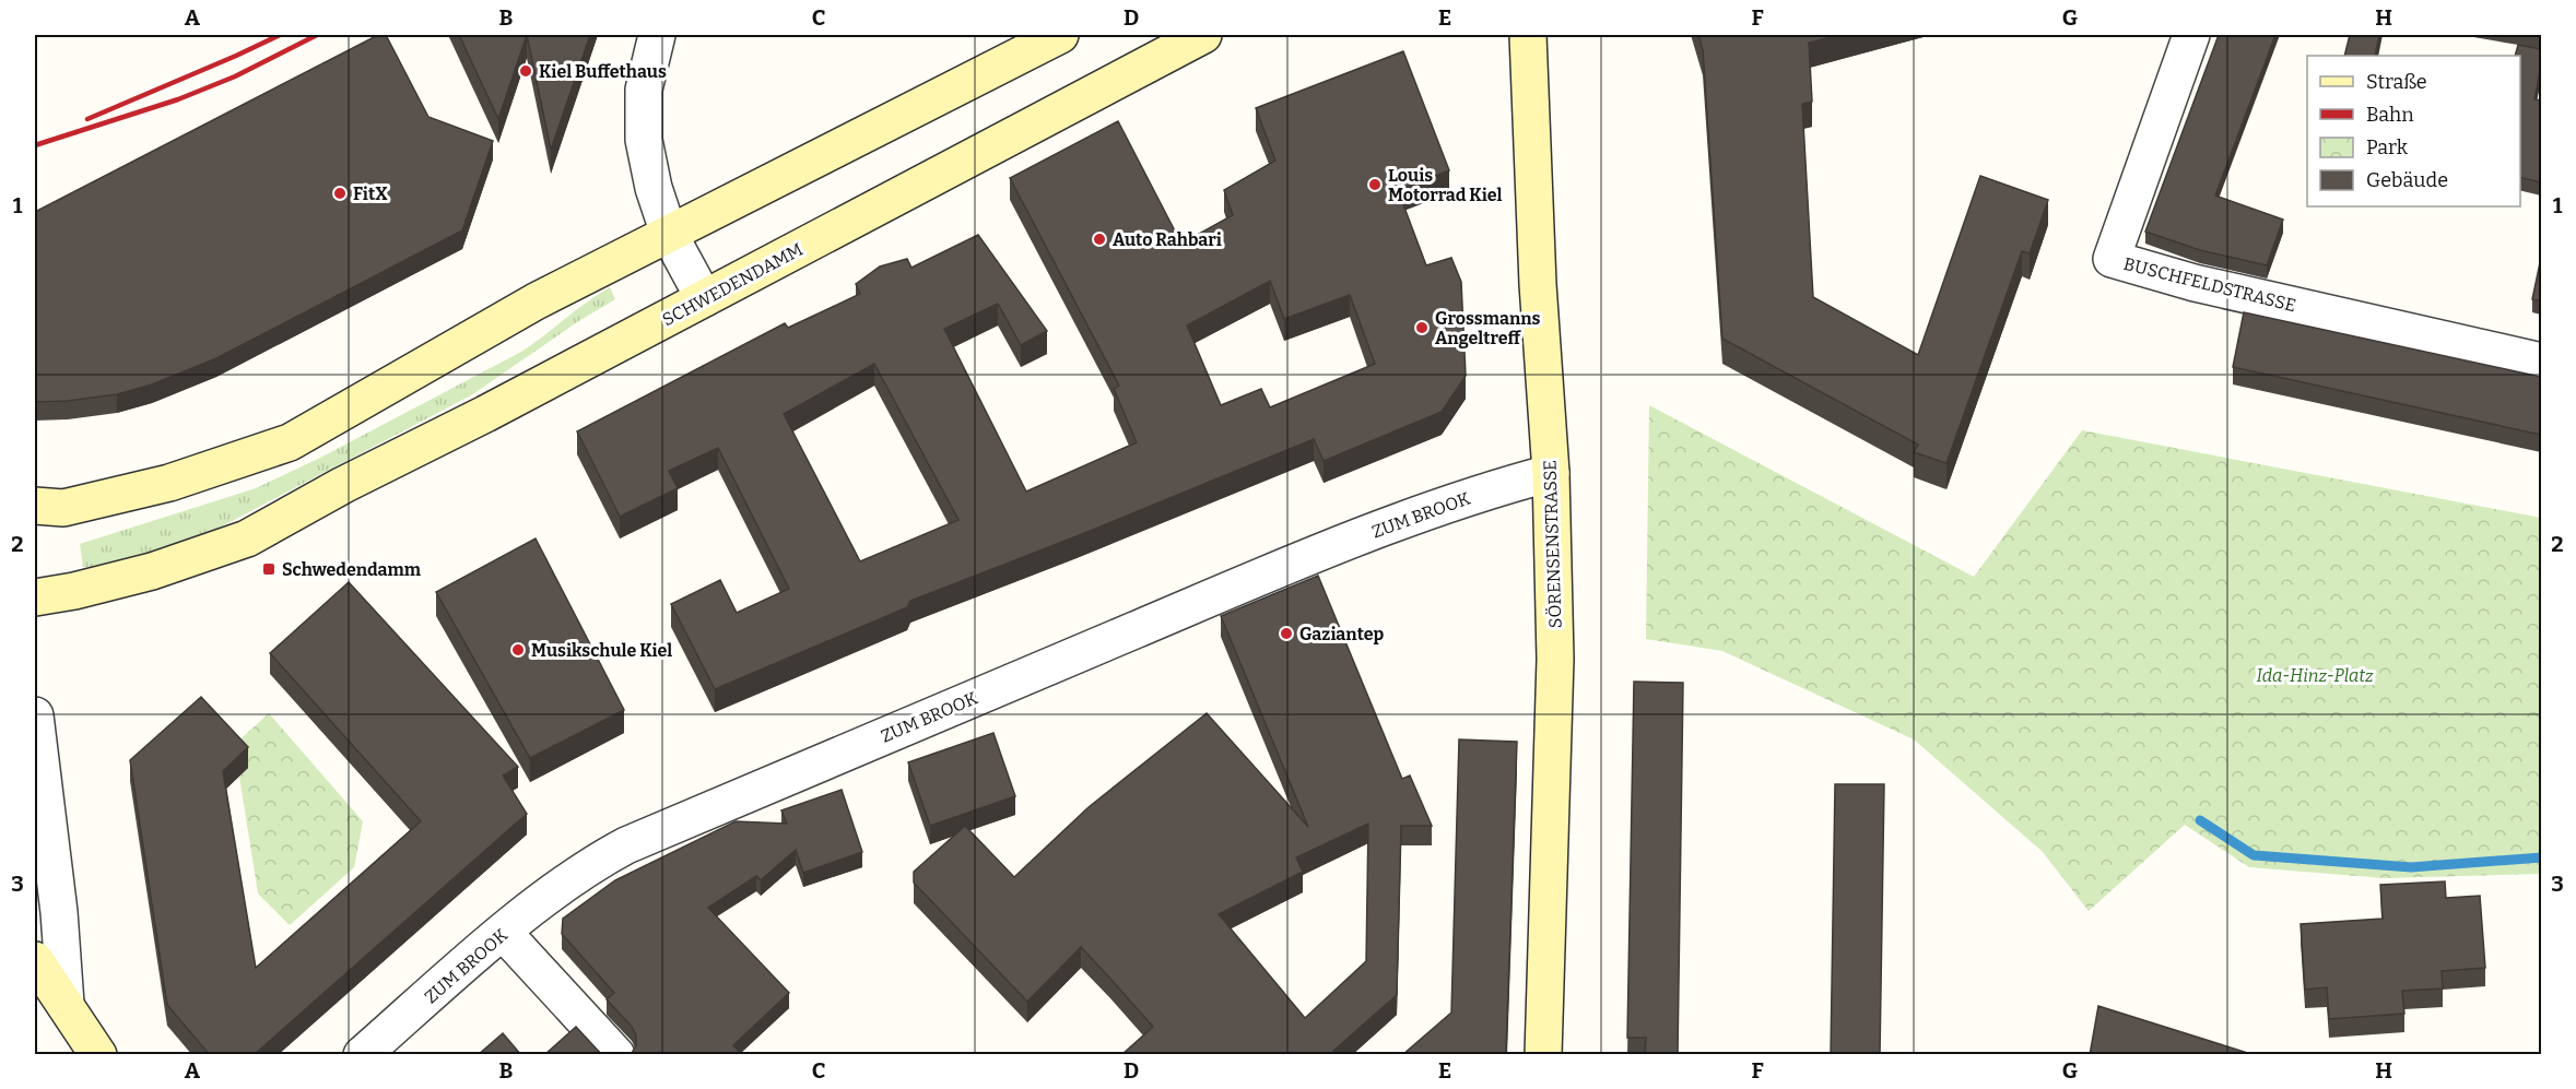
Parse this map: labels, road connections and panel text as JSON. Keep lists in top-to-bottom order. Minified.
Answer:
{"streets":{"main road":["SCHWEDENDAMM","SÖRENSENSTRASSE"],"street":["BUSCHFELDSTRASSE","ZUM BROOK"]},"crossings":[["ZUM BROOK","SÖRENSENSTRASSE"]],"parks":["Ida-Hinz-Platz"],"places":{"other":["Kiel Buffethaus","Louis Motorrad Kiel","FitX","Auto Rahbari","Grossmanns Angeltreff","Gaziantep","Musikschule Kiel"],"transit":["Schwedendamm"]},"legend":["Straße","Bahn","Park","Gebäude"],"grid":{"columns":["A","B","C","D","E","F","G","H"],"rows":["1","2","3"]}}
